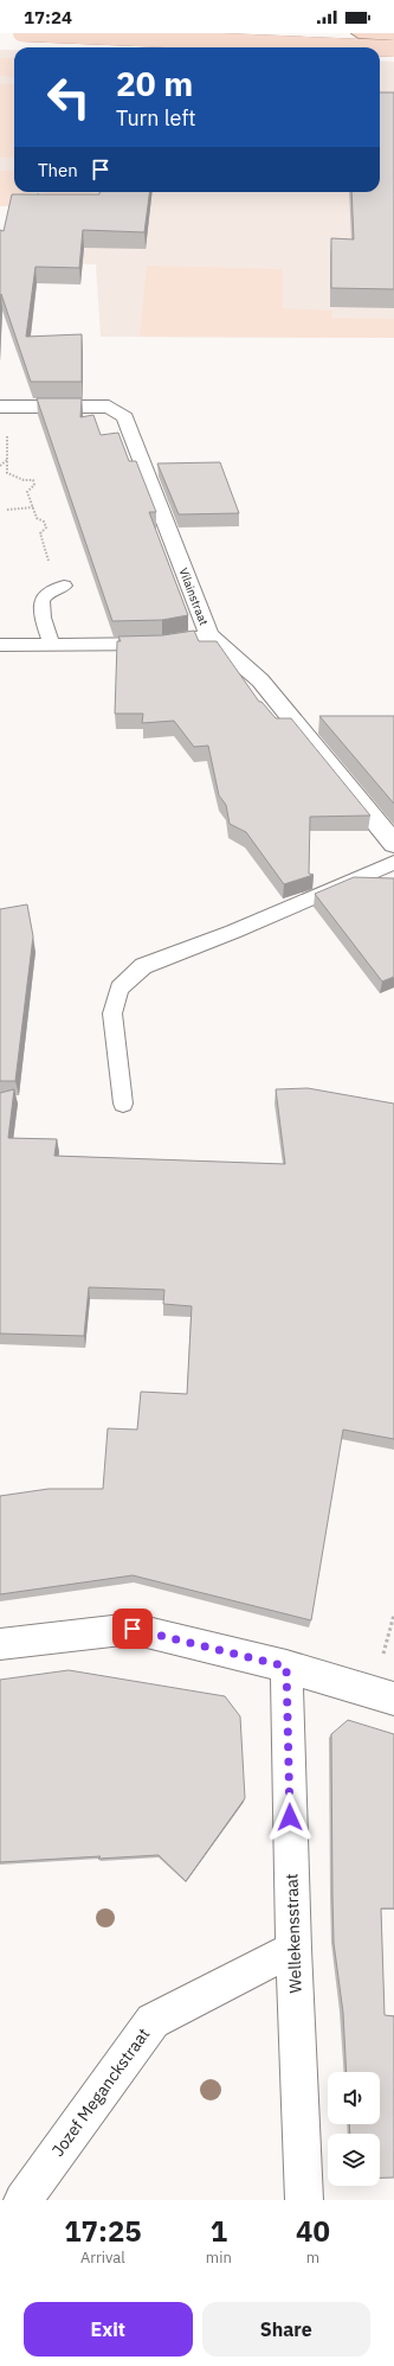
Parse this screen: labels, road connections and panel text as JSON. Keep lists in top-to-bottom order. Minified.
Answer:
{"streets":{"street":["Vilainstraat","Wellekensstraat","Jozef Meganckstraat"]},"crossings":[["Wellekensstraat","Jozef Meganckstraat"]],"page":{"status":"17:24","turn":["20 m","Turn left"],"then":"Then","eta":["17:25","Arrival","1","min","40","m"],"buttons":["Exit","Share"]}}
